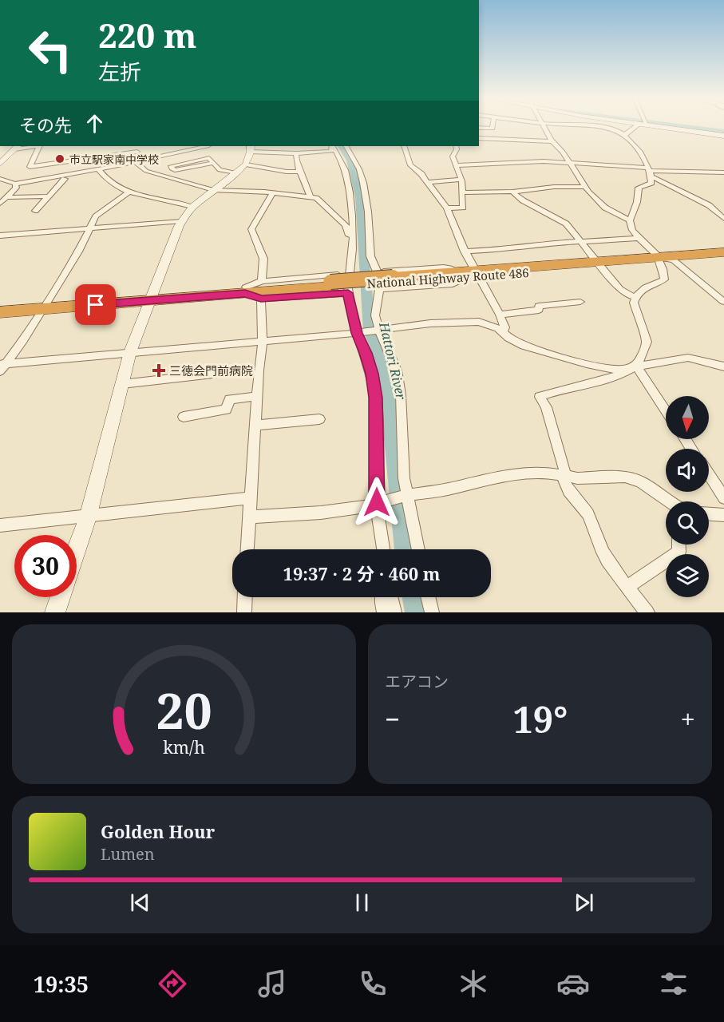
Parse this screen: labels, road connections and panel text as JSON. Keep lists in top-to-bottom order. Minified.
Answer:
{"streets":{"highway":["National Highway Route 486"]},"water":["Hattori River"],"places":{"other":["市立駅家南中学校"],"health":["三徳会門前病院"]},"north":"bottom","page":{"turn":["220 m","左折"],"then":"その先","limit":"30","trip":"19:37 · 2 分 · 460 m","tile":"エアコン","heat":["−","19°","+"],"song":["Golden Hour","Lumen"],"tabs":"19:35","gauge":["20","km/h"]}}
